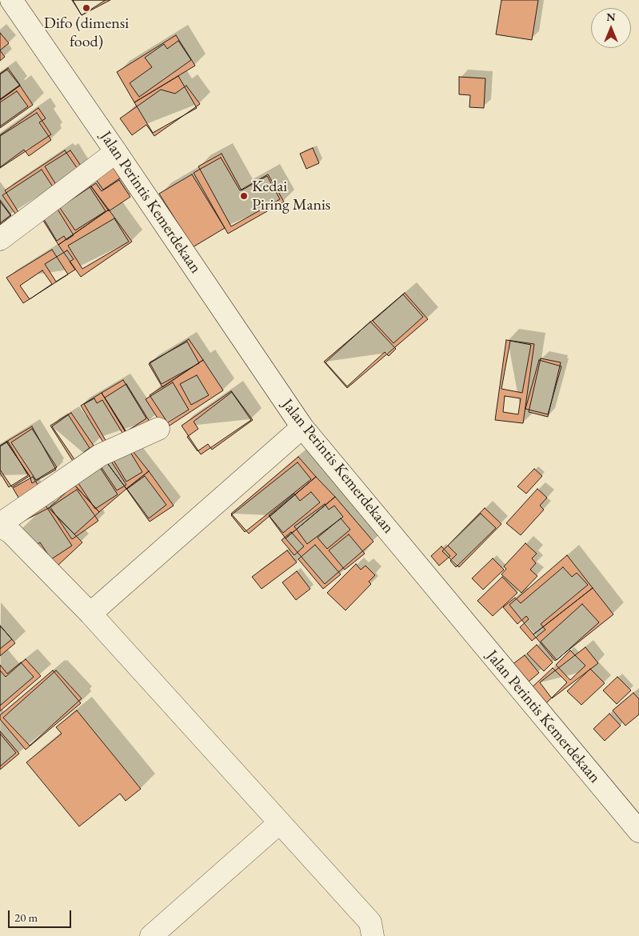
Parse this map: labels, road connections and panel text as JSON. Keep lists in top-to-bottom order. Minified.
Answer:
{"streets":{"street":["Jalan Perintis Kemerdekaan"]},"places":["Difo (dimensi food)","Kedai Piring Manis"],"scale_bar":"20 m","north":"top"}
